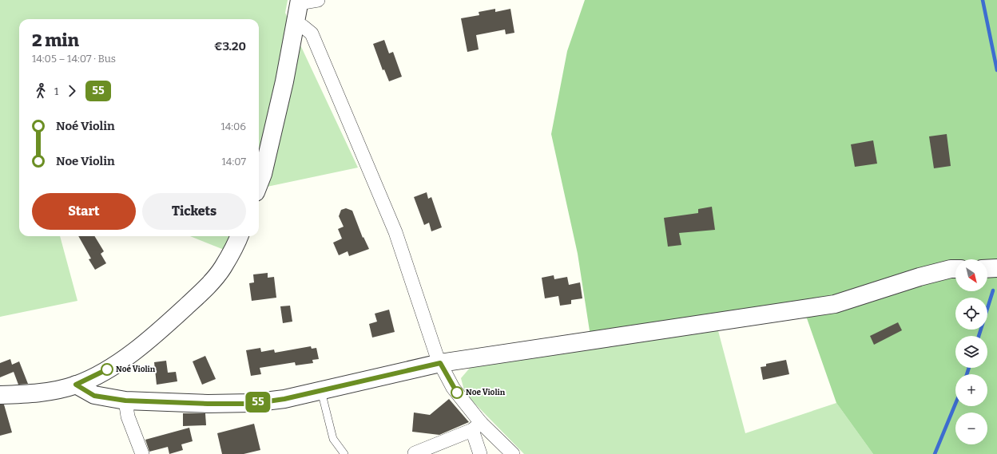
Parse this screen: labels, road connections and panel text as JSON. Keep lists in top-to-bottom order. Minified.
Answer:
{"places":["Noé Violin","Noe Violin"],"lines":["bus line 55"],"north":"bottom right","page":{"on_map":"55","heading":["2 min","14:05 – 14:07 · Bus","€3.20"],"legs":["1","55"],"list":[{"name":"Noé Violin","value":"14:06"},{"name":"Noe Violin","value":"14:07"}],"buttons":["Start","Tickets"],"map_buttons":["+","−"]}}
